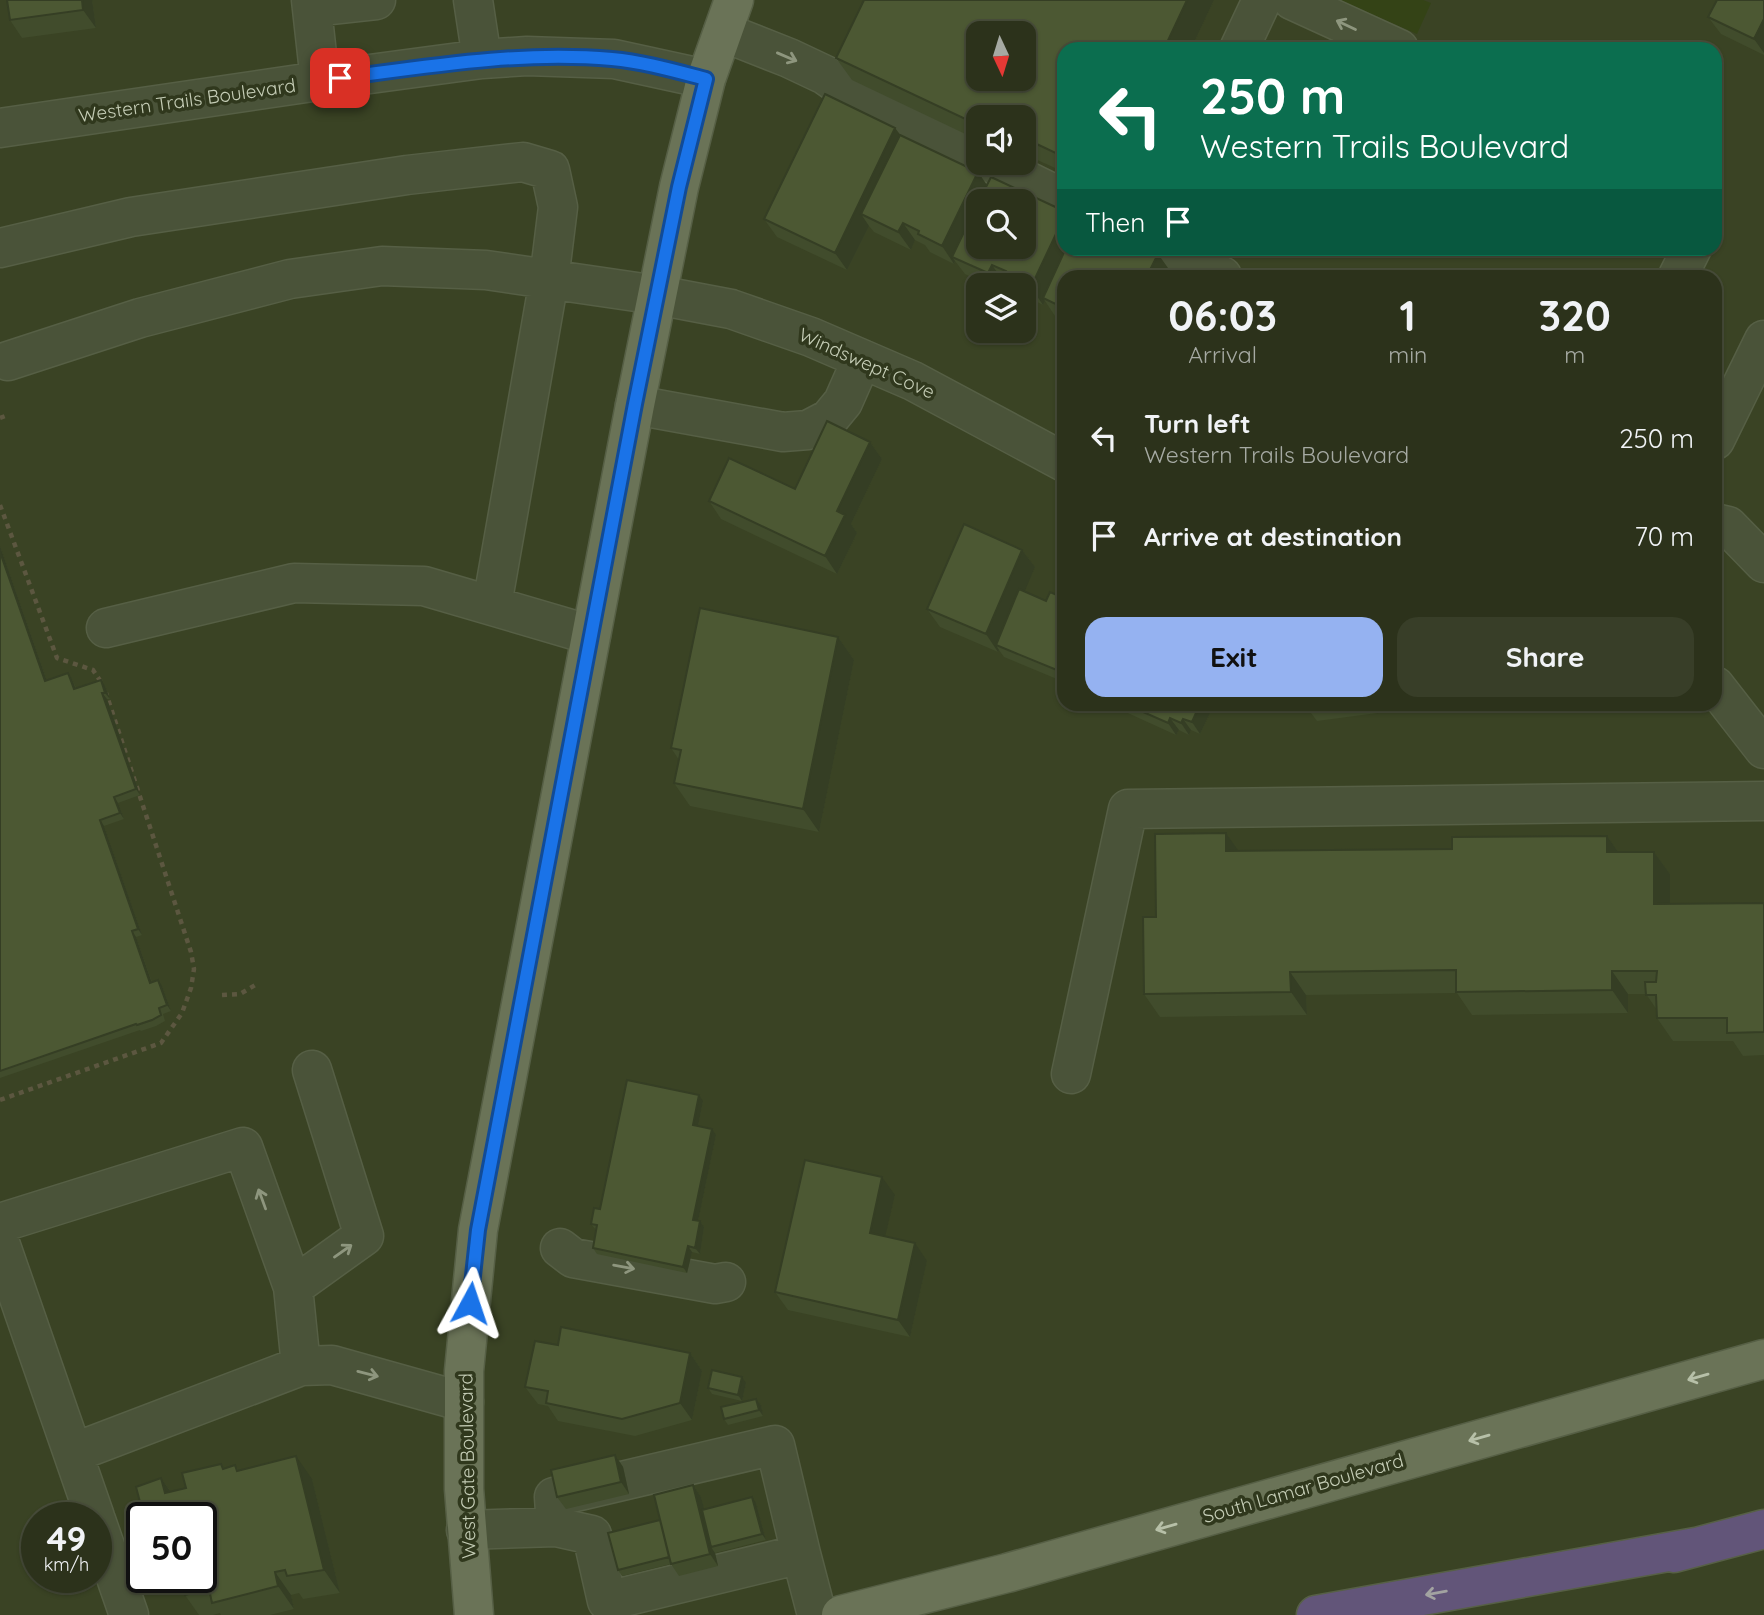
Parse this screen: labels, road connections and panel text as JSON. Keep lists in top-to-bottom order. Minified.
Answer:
{"streets":{"main road":["West Gate Boulevard","South Lamar Boulevard"],"street":["Western Trails Boulevard","Windswept Cove"]},"crossings":[["Western Trails Boulevard","West Gate Boulevard"],["Windswept Cove","West Gate Boulevard"]],"one_way":["South Lamar Boulevard"],"north":"bottom","page":{"turn":["250 m","Western Trails Boulevard"],"then":"Then","eta":["06:03","Arrival","1","min","320","m"],"list":[{"name":"Turn left","note":"Western Trails Boulevard","value":"250 m"},{"name":"Arrive at destination","value":"70 m"}],"buttons":["Exit","Share"],"speed":"49 km/h","limit":"50"}}
